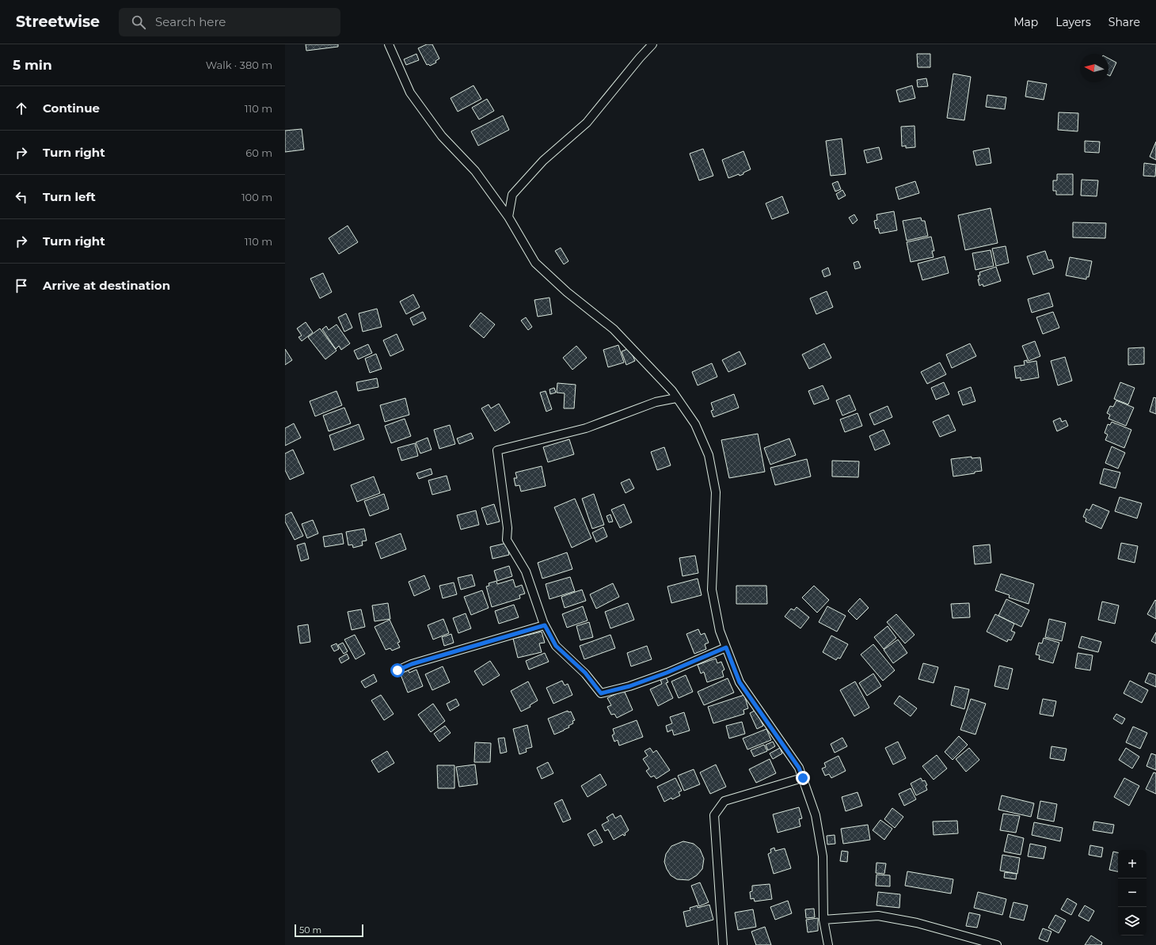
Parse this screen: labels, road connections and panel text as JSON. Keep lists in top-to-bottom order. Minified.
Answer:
{"scale_bar":"50 m","north":"left","page":{"header":"Streetwise","search":"Search here","nav":["Map","Layers","Share"],"heading":["5 min","Walk · 380 m"],"list":[["Continue","110 m"],["Turn right","60 m"],["Turn left","100 m"],["Turn right","110 m"],"Arrive at destination"],"map_buttons":["+","−"],"scale":"50 m"}}
